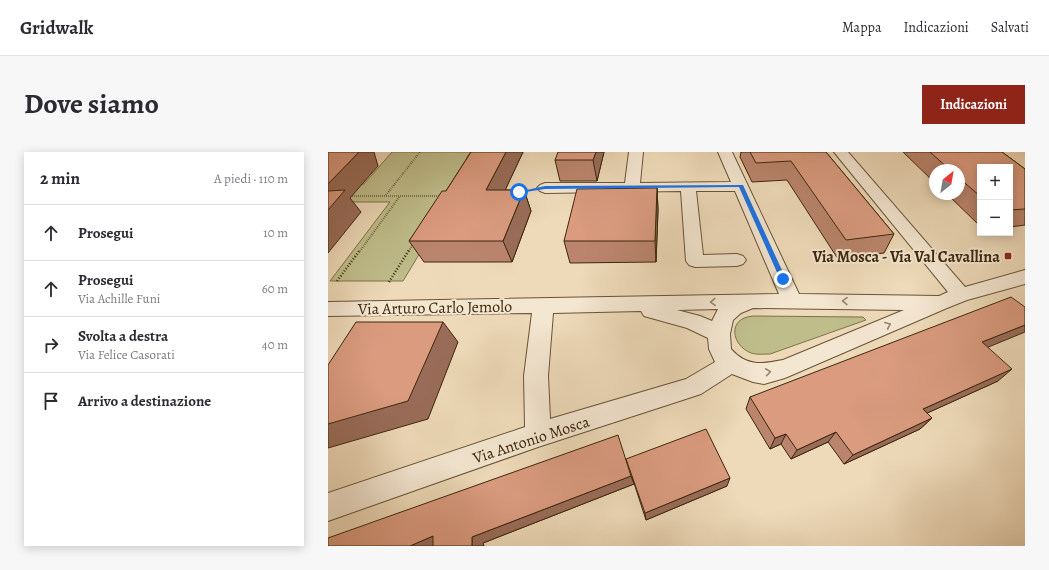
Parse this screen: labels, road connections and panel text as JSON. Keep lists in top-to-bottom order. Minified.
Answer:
{"streets":{"street":["Via Arturo Carlo Jemolo","Via Antonio Mosca"]},"places":{"transit":["Via Mosca - Via Val Cavallina"]},"north":"top right","page":{"header":"Gridwalk","nav":["Mappa","Indicazioni","Salvati"],"title":"Dove siamo","buttons":"Indicazioni","heading":["2 min","A piedi · 110 m"],"map_buttons":["+","−"],"list":[["Prosegui","10 m"],["Prosegui","Via Achille Funi","60 m"],["Svolta a destra","Via Felice Casorati","40 m"],"Arrivo a destinazione"]}}
